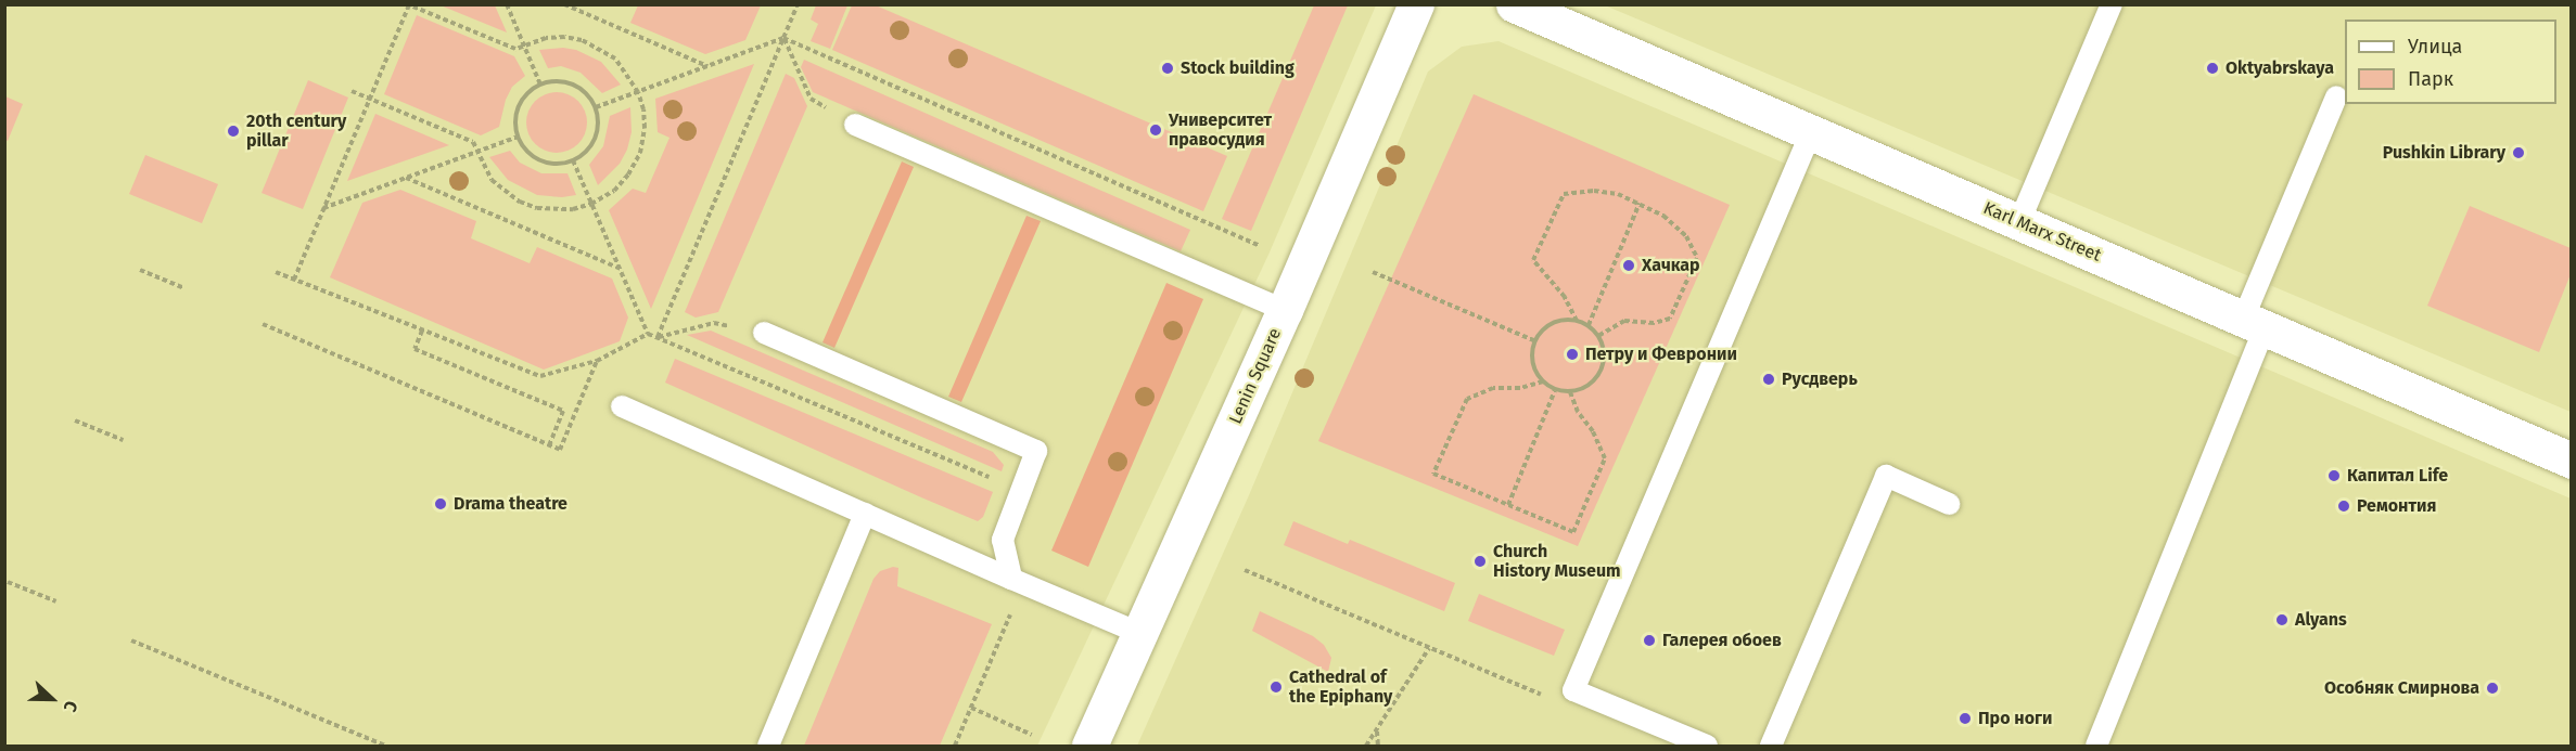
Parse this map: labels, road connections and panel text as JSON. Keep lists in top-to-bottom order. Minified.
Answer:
{"streets":{"street":["Karl Marx Street","Lenin Square"]},"places":["Stock building","Oktyabrskaya","Университет правосудия","20th century pillar","Pushkin Library","Хачкар","Петру и Февронии","Русдверь","Капитал Life","Drama theatre","Ремонтия","Church History Museum","Alyans","Галерея обоев","Cathedral of the Epiphany","Особняк Смирнова","Про ноги"],"legend":["Улица","Парк"],"north":"right"}
